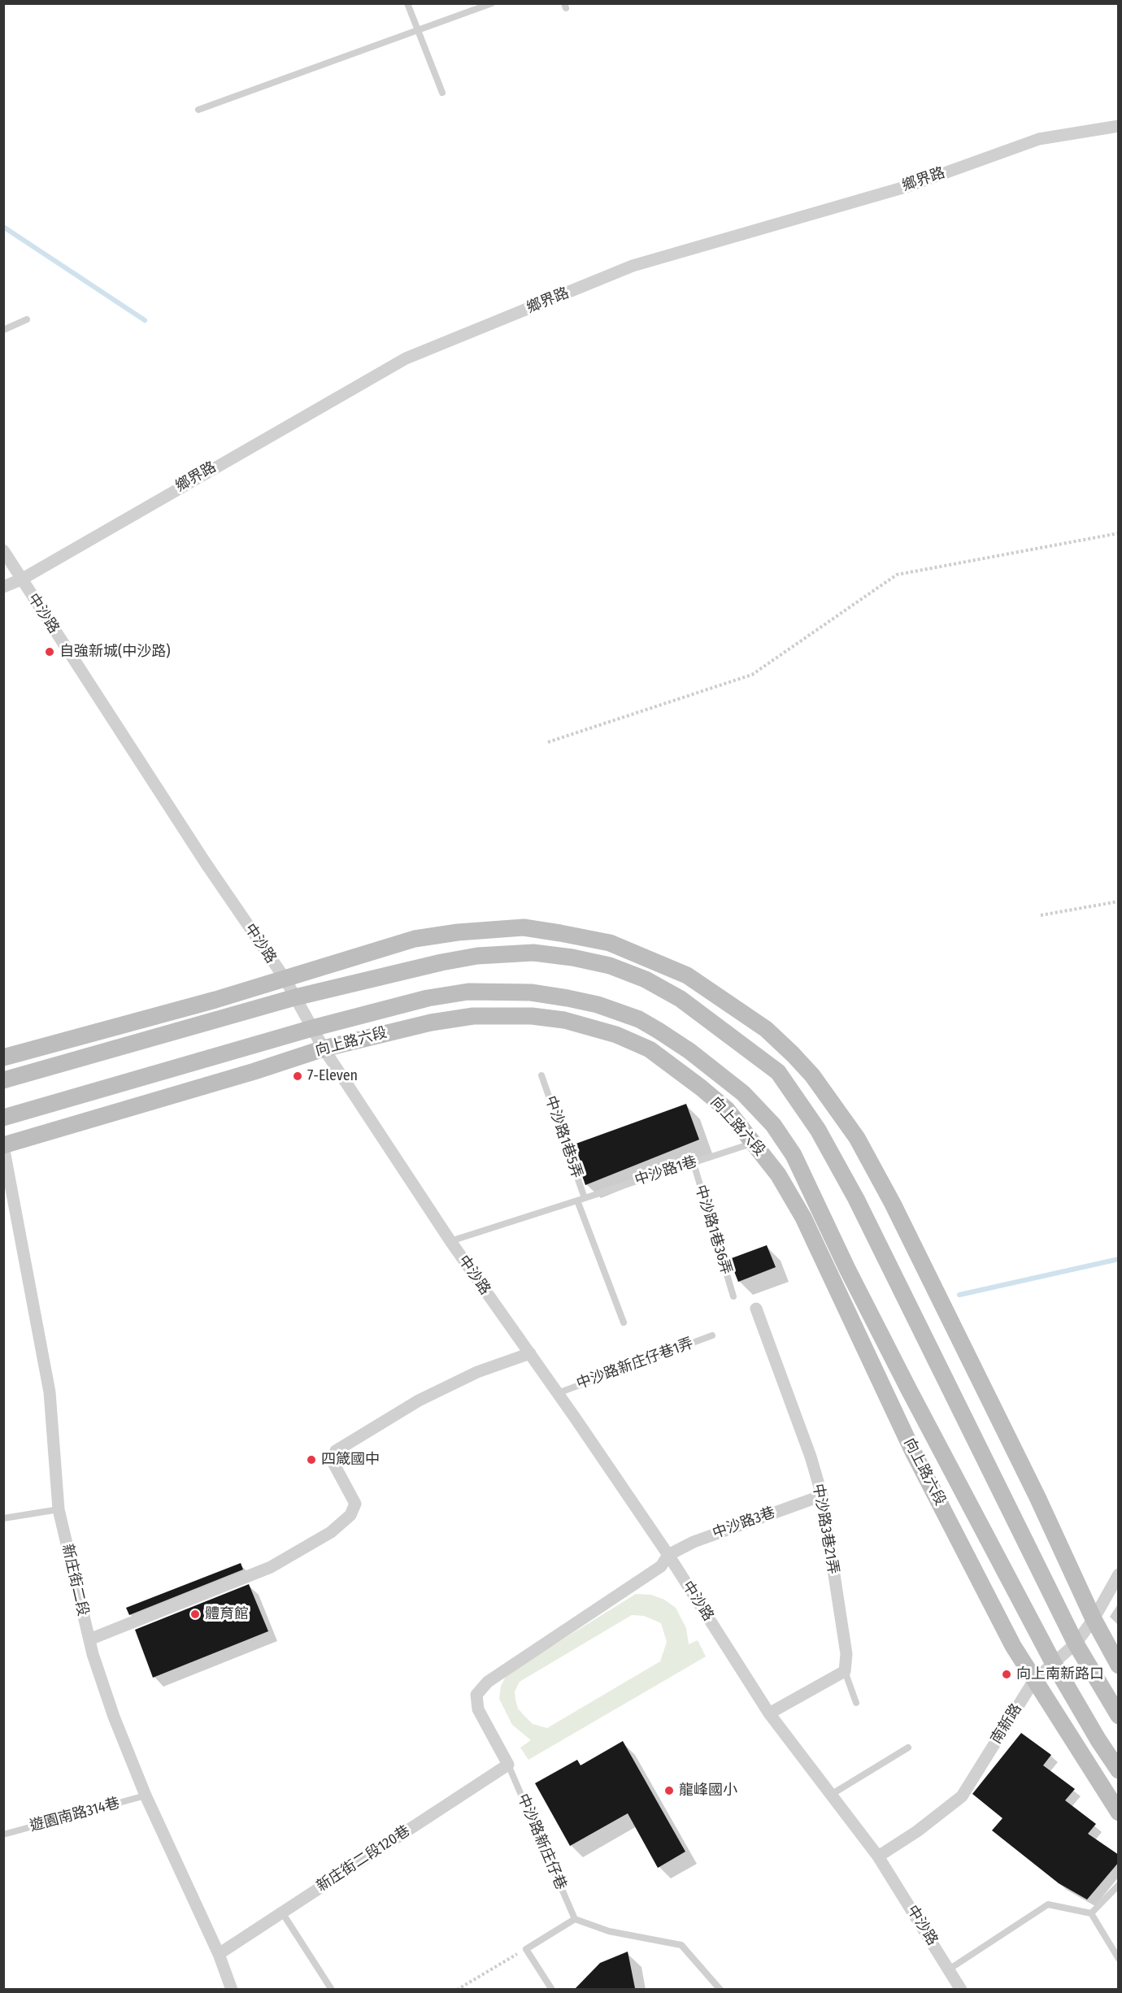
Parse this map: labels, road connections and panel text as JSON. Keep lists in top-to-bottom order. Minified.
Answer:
{"streets":{"main road":["向上路六段"],"street":["鄉界路","中沙路","中沙路3巷","中沙路3巷21弄","新庄街二段","南新路","新庄街二段120巷"],"lane":["中沙路1巷5弄","中沙路1巷","中沙路1巷36弄","中沙路新庄仔巷1弄","遊園南路314巷","中沙路新庄仔巷"]},"crossings":[["鄉界路","中沙路"],["中沙路","向上路六段"],["中沙路","中沙路1巷"],["中沙路","中沙路新庄仔巷1弄"],["中沙路","中沙路3巷"],["中沙路","南新路"],["向上路六段","中沙路1巷"],["向上路六段","新庄街二段"],["向上路六段","南新路"],["中沙路1巷5弄","中沙路1巷"],["中沙路1巷","中沙路1巷36弄"],["中沙路3巷","中沙路3巷21弄"],["中沙路3巷","中沙路新庄仔巷"],["中沙路3巷","新庄街二段120巷"],["新庄街二段","遊園南路314巷"],["新庄街二段","新庄街二段120巷"],["中沙路新庄仔巷","新庄街二段120巷"]],"places":["自強新城(中沙路)","7-Eleven","四箴國中","體育館","向上南新路口","龍峰國小"]}
